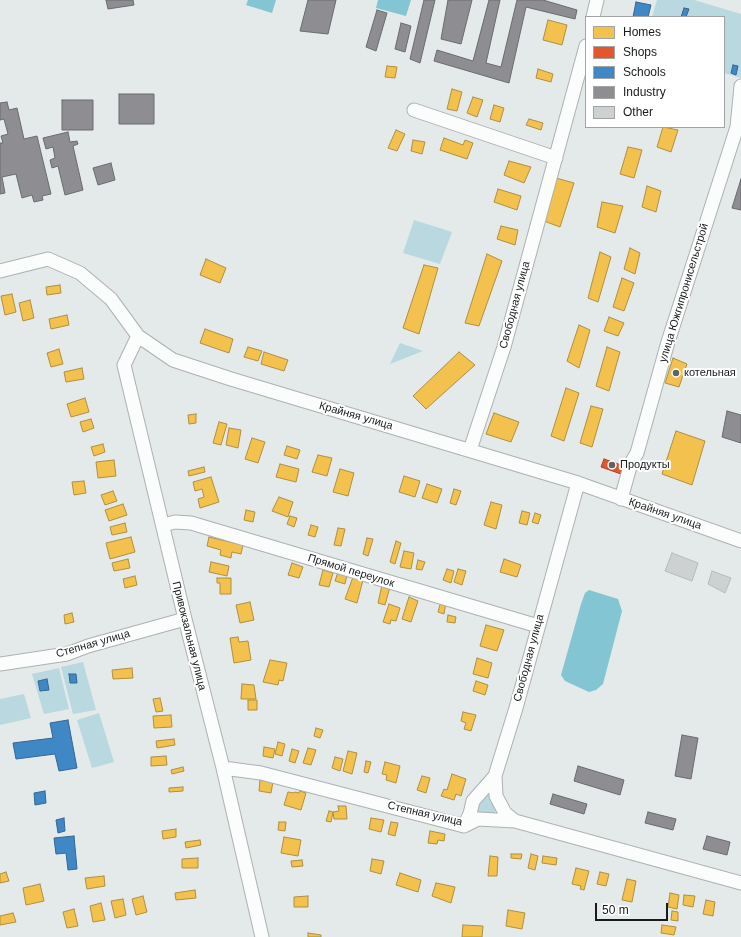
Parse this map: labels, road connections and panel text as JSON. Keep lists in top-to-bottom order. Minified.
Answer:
{"streets":{"street":["улица Южгипронисельстрой","Свободная улица","Крайняя улица","Прямой переулок","Привокзальная улица","Степная улица"]},"crossings":[["улица Южгипронисельстрой","Крайняя улица"],["Свободная улица","Крайняя улица"],["Свободная улица","Прямой переулок"],["Свободная улица","Степная улица"],["Крайняя улица","Привокзальная улица"],["Прямой переулок","Привокзальная улица"],["Привокзальная улица","Степная улица"]],"places":["котельная","Продукты"],"legend":["Homes","Shops","Schools","Industry","Other"],"scale_bar":"50 m"}
